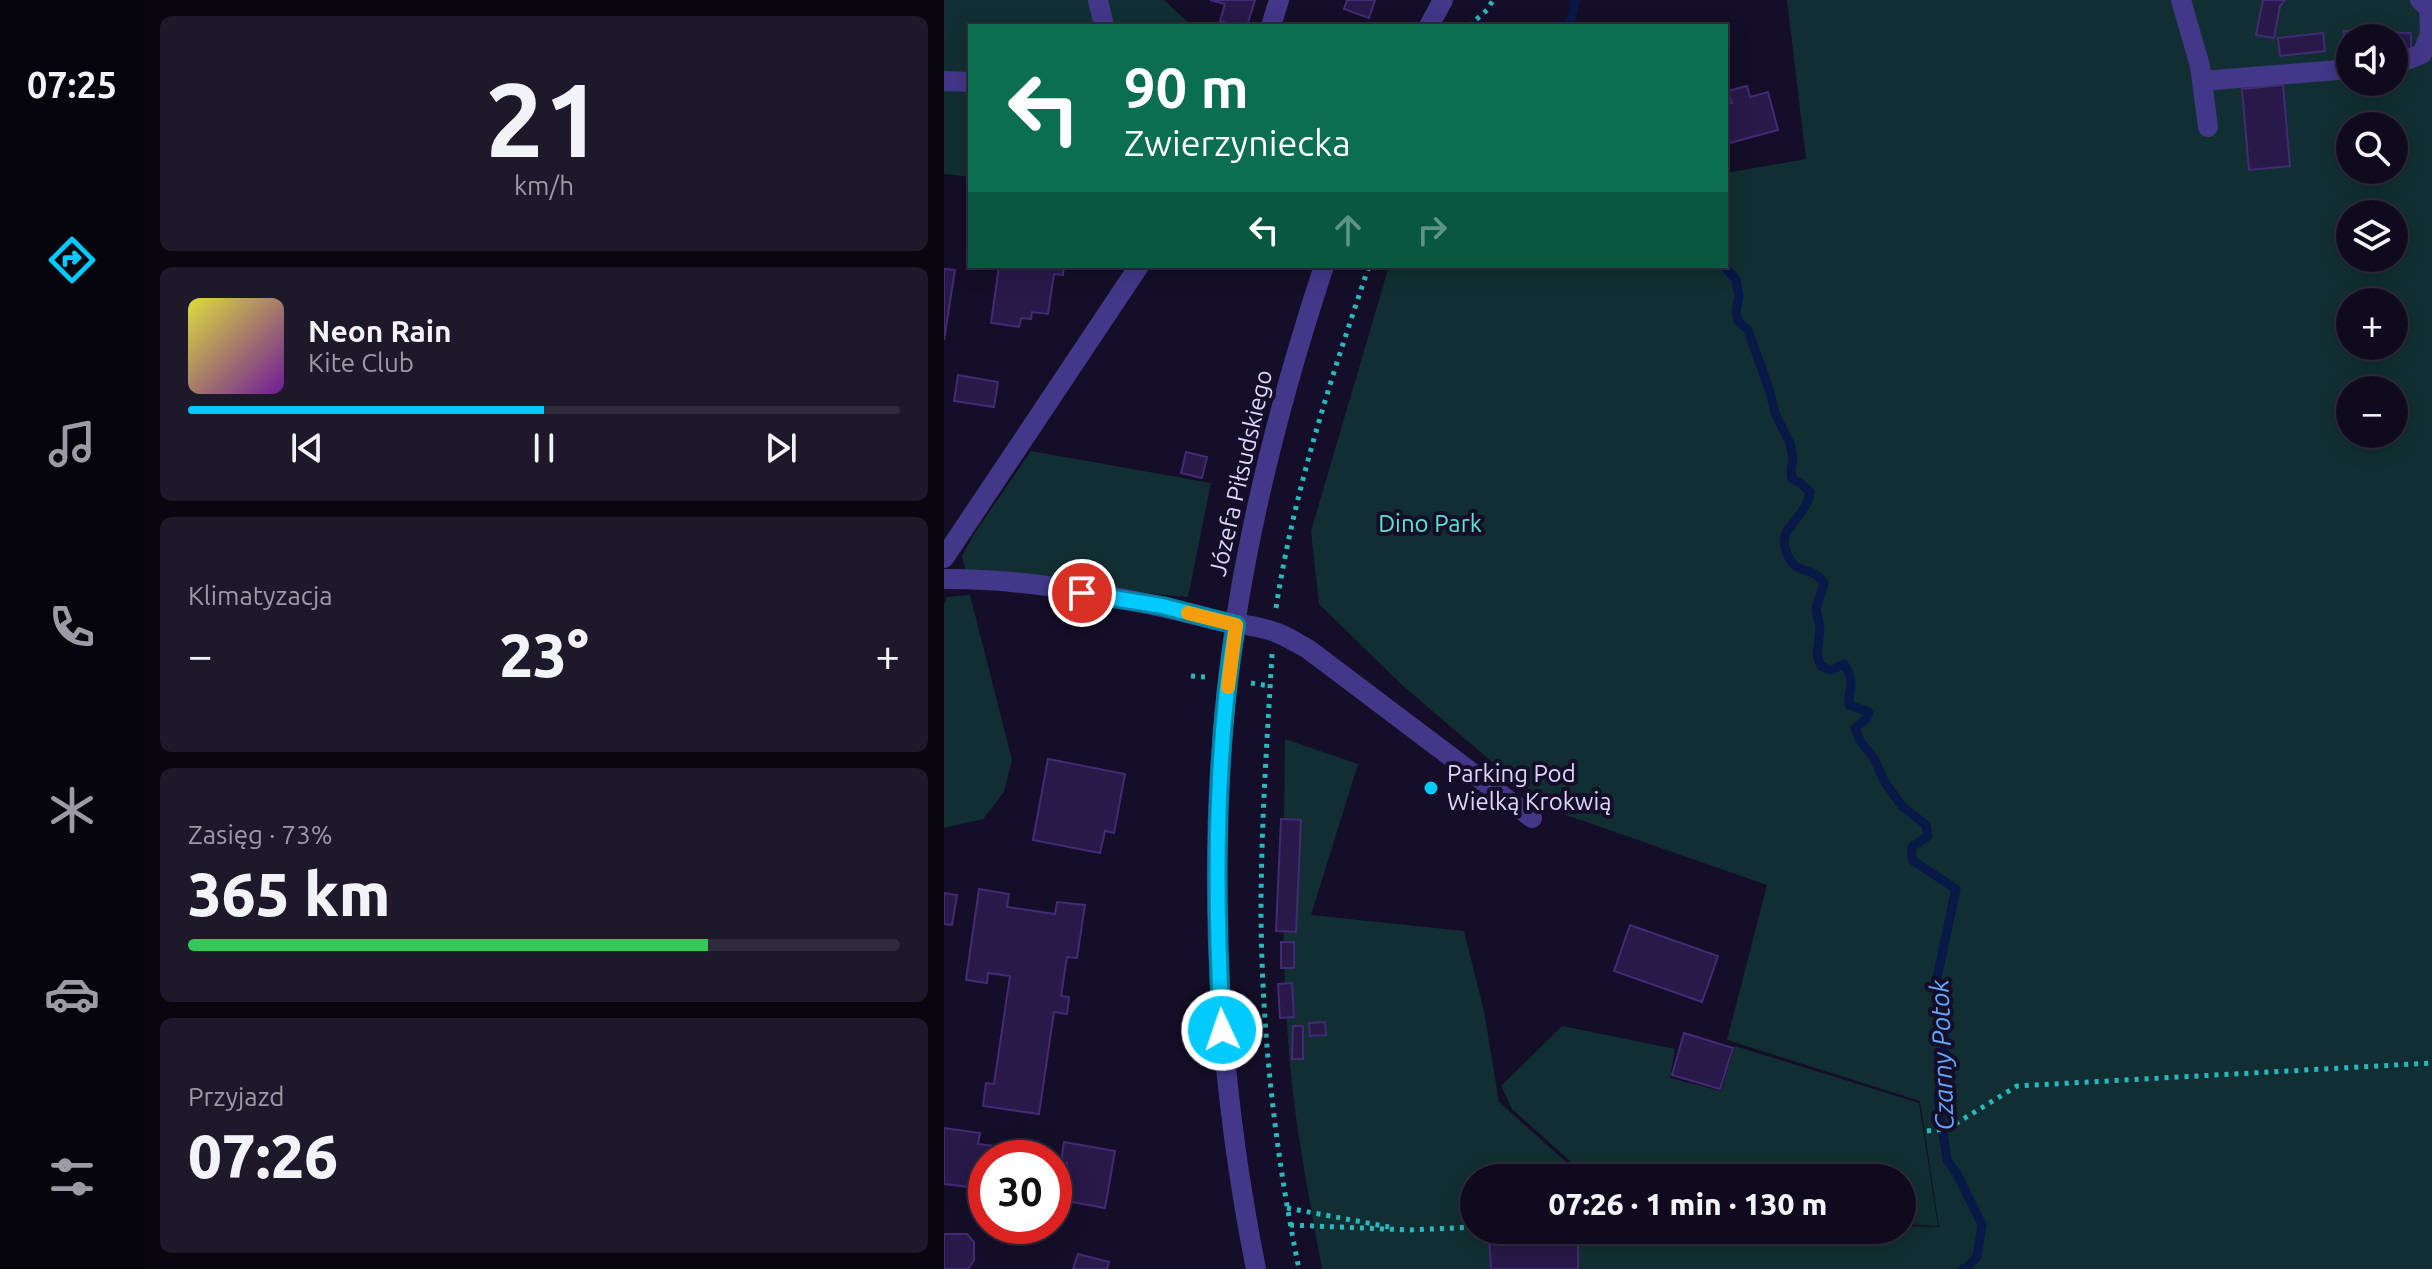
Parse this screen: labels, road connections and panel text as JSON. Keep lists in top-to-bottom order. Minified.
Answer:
{"streets":{"street":["Józefa Piłsudskiego"]},"water":["Czarny Potok"],"parks":["Dino Park"],"places":["Parking Pod Wielką Krokwią"],"page":{"tabs":"07:25","tile":[["21","km/h"],"Klimatyzacja",["Zasięg · 73%","365 km"],["Przyjazd","07:26"]],"map_buttons":["+","−"],"turn":["90 m","Zwierzyniecka"],"song":["Neon Rain","Kite Club"],"heat":["−","23°","+"],"limit":"30","trip":"07:26 · 1 min · 130 m"}}
